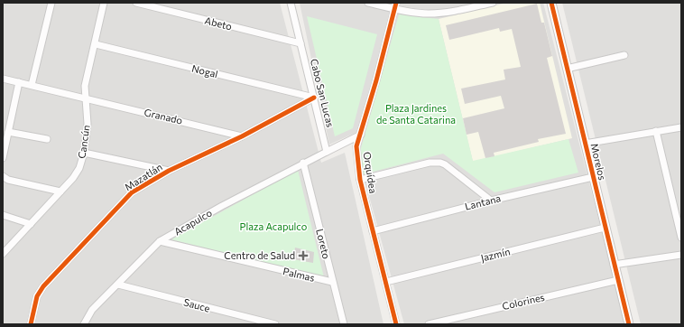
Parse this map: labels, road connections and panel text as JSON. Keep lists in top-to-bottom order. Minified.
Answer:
{"streets":{"street":["Abeto","Nogal","Cabo San Lucas","Granado","Cancún","Morelos","Orquídea","Mazatlán","Lantana","Acapulco","Loreto","Jazmín","Palmas","Colorines","Sauce"]},"crossings":[["Abeto","Cabo San Lucas"],["Nogal","Cabo San Lucas"],["Nogal","Cancún"],["Nogal","Mazatlán"],["Cabo San Lucas","Mazatlán"],["Cabo San Lucas","Acapulco"],["Granado","Cancún"],["Granado","Mazatlán"],["Morelos","Lantana"],["Morelos","Jazmín"],["Morelos","Colorines"],["Orquídea","Lantana"],["Orquídea","Jazmín"],["Acapulco","Loreto"],["Acapulco","Palmas"],["Acapulco","Sauce"],["Loreto","Palmas"]],"parks":["Plaza Jardines de Santa Catarina","Plaza Acapulco"],"places":{"health":["Centro de Salud"]}}
